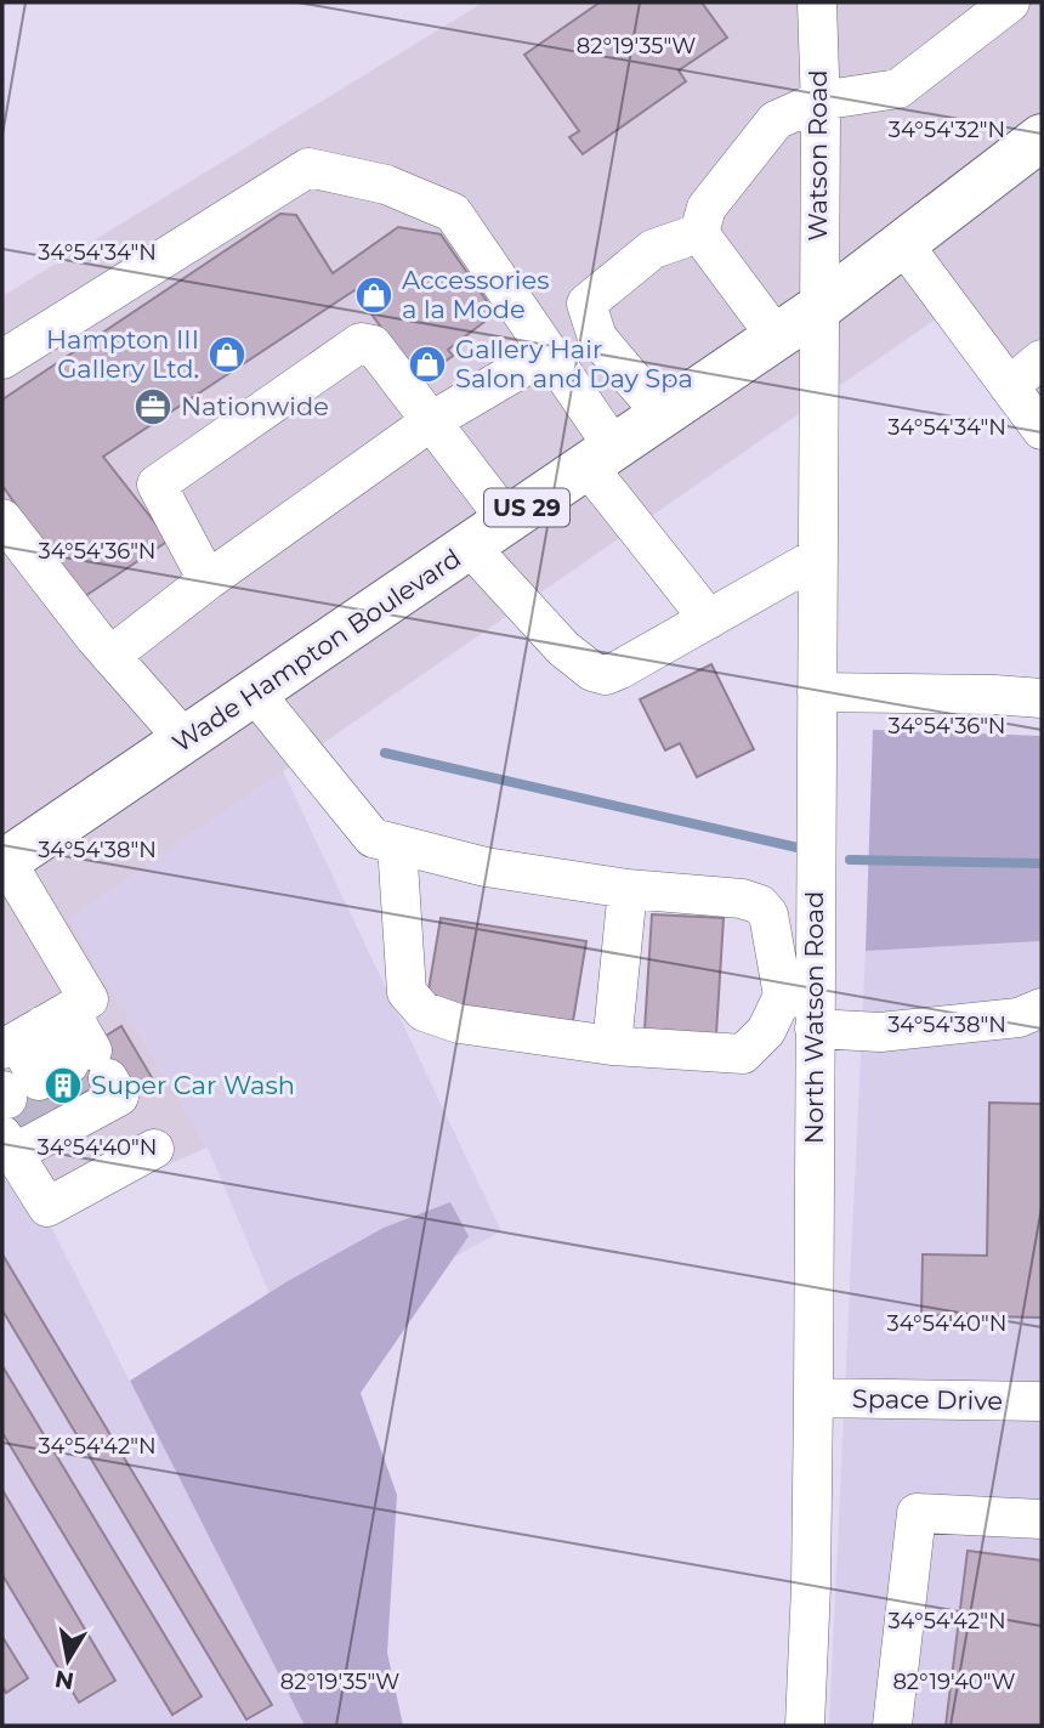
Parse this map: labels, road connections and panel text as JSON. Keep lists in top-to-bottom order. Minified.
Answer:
{"streets":{"main road":["US 29","Wade Hampton Boulevard"],"street":["Watson Road","North Watson Road","Space Drive"]},"crossings":[["Watson Road","Wade Hampton Boulevard"],["Watson Road","North Watson Road"],["Wade Hampton Boulevard","North Watson Road"],["North Watson Road","Space Drive"]],"places":{"shop":["Accessories a la Mode","Hampton III Gallery Ltd.","Gallery Hair Salon and Day Spa"],"office":["Nationwide"],"building":["Super Car Wash"]},"north":"bottom","coordinates":["82°19'35\"W","34°54'32\"N","34°54'34\"N","34°54'36\"N","34°54'38\"N","34°54'40\"N","34°54'42\"N","82°19'40\"W"]}
